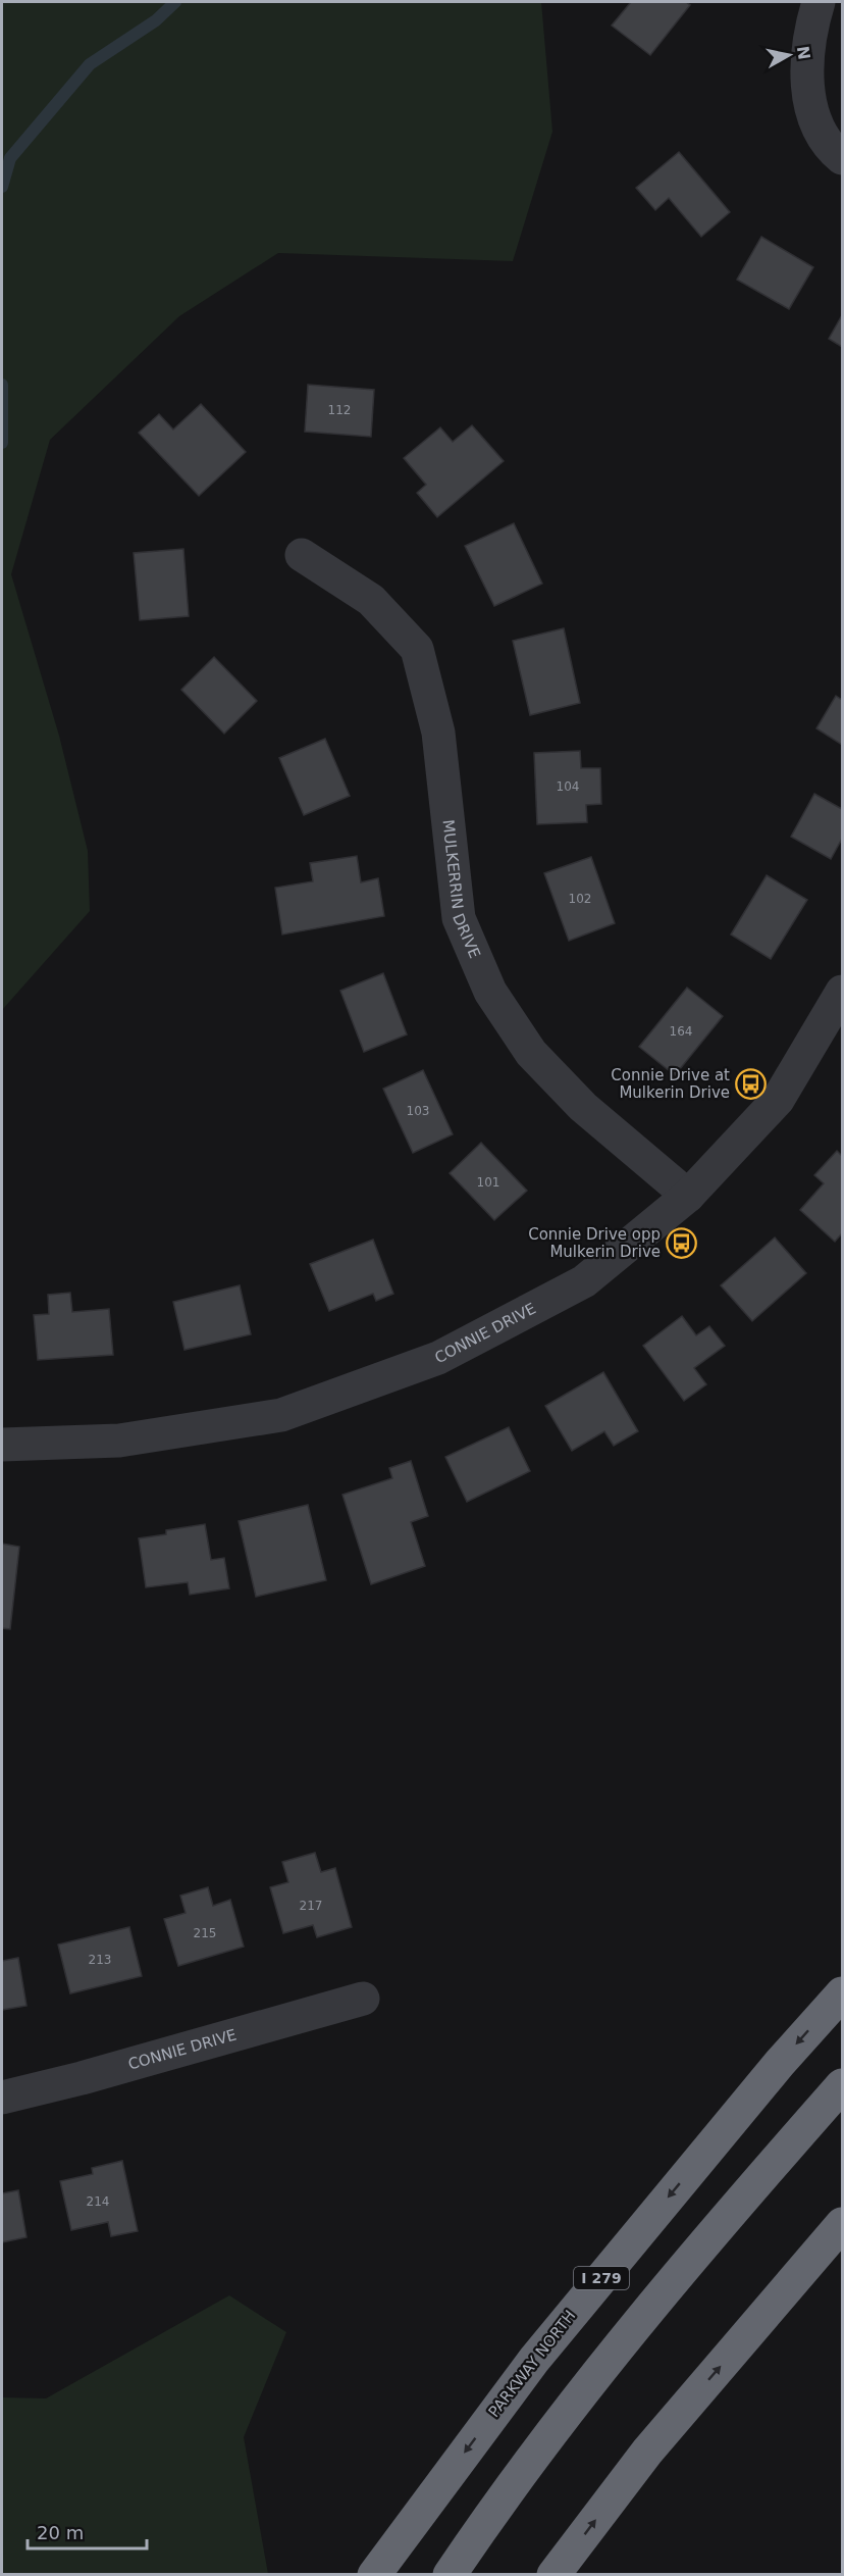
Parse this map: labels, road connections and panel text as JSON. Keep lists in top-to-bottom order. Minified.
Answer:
{"streets":{"highway":["I 279","PARKWAY NORTH"],"street":["MULKERRIN DRIVE","CONNIE DRIVE"]},"crossings":[["MULKERRIN DRIVE","CONNIE DRIVE"]],"places":{"bus stop":["Connie Drive at Mulkerin Drive","Connie Drive opp Mulkerin Drive"]},"house_numbers":["112","104","102","164","103","101","217","215","213","214"],"scale_bar":"20 m","north":"right"}
